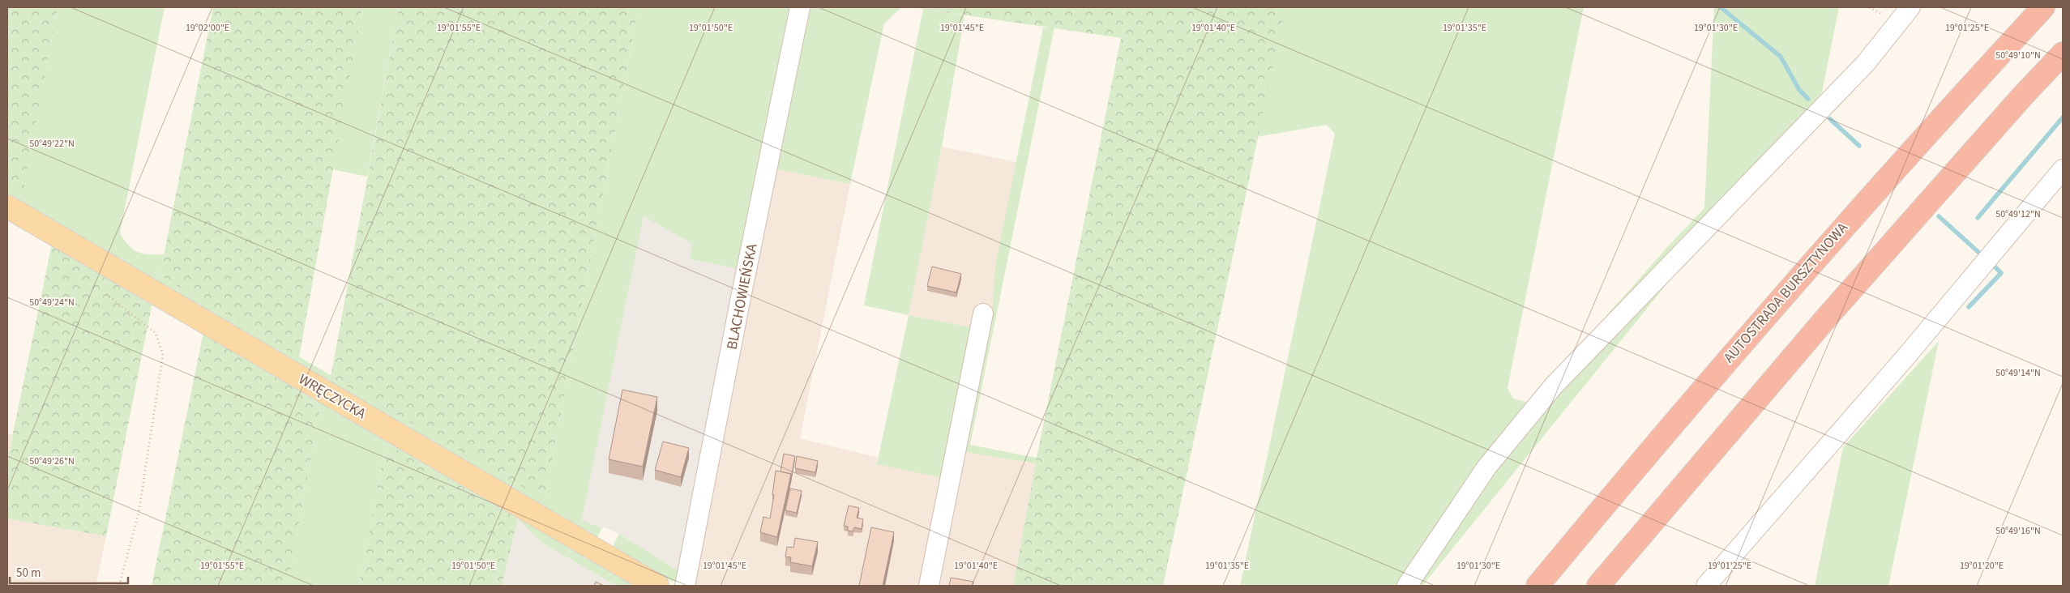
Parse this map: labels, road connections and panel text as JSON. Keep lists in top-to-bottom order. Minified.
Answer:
{"streets":{"highway":["AUTOSTRADA BURSZTYNOWA"],"main road":["WRĘCZYCKA"],"street":["BLACHOWIEŃSKA"]},"scale_bar":"50 m","coordinates":["19°02'00\"E","19°01'55\"E","19°01'50\"E","19°01'40\"E","19°01'35\"E","19°01'30\"E","19°01'45\"E","19°01'25\"E","50°49'10\"N","50°49'22\"N","50°49'12\"N","50°49'24\"N","50°49'14\"N","50°49'26\"N","50°49'16\"N","19°01'20\"E"]}
